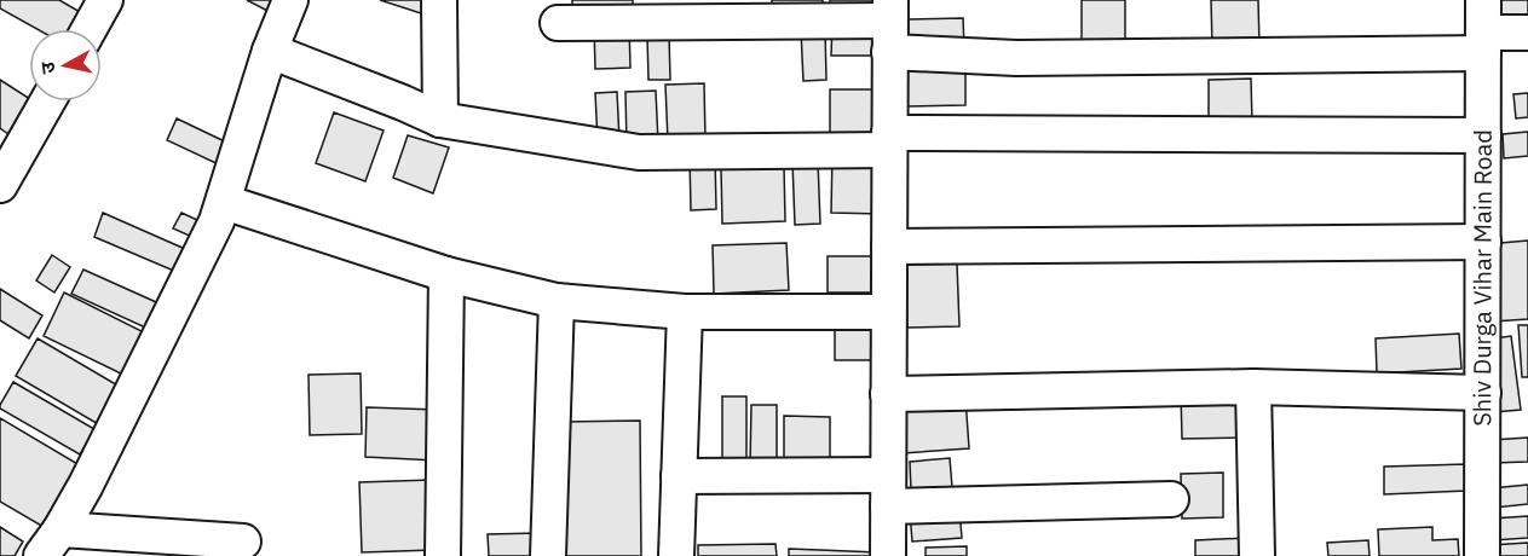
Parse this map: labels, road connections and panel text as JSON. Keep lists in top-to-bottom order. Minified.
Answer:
{"streets":{"street":["Shiv Durga Vihar Main Road"]},"north":"left"}
